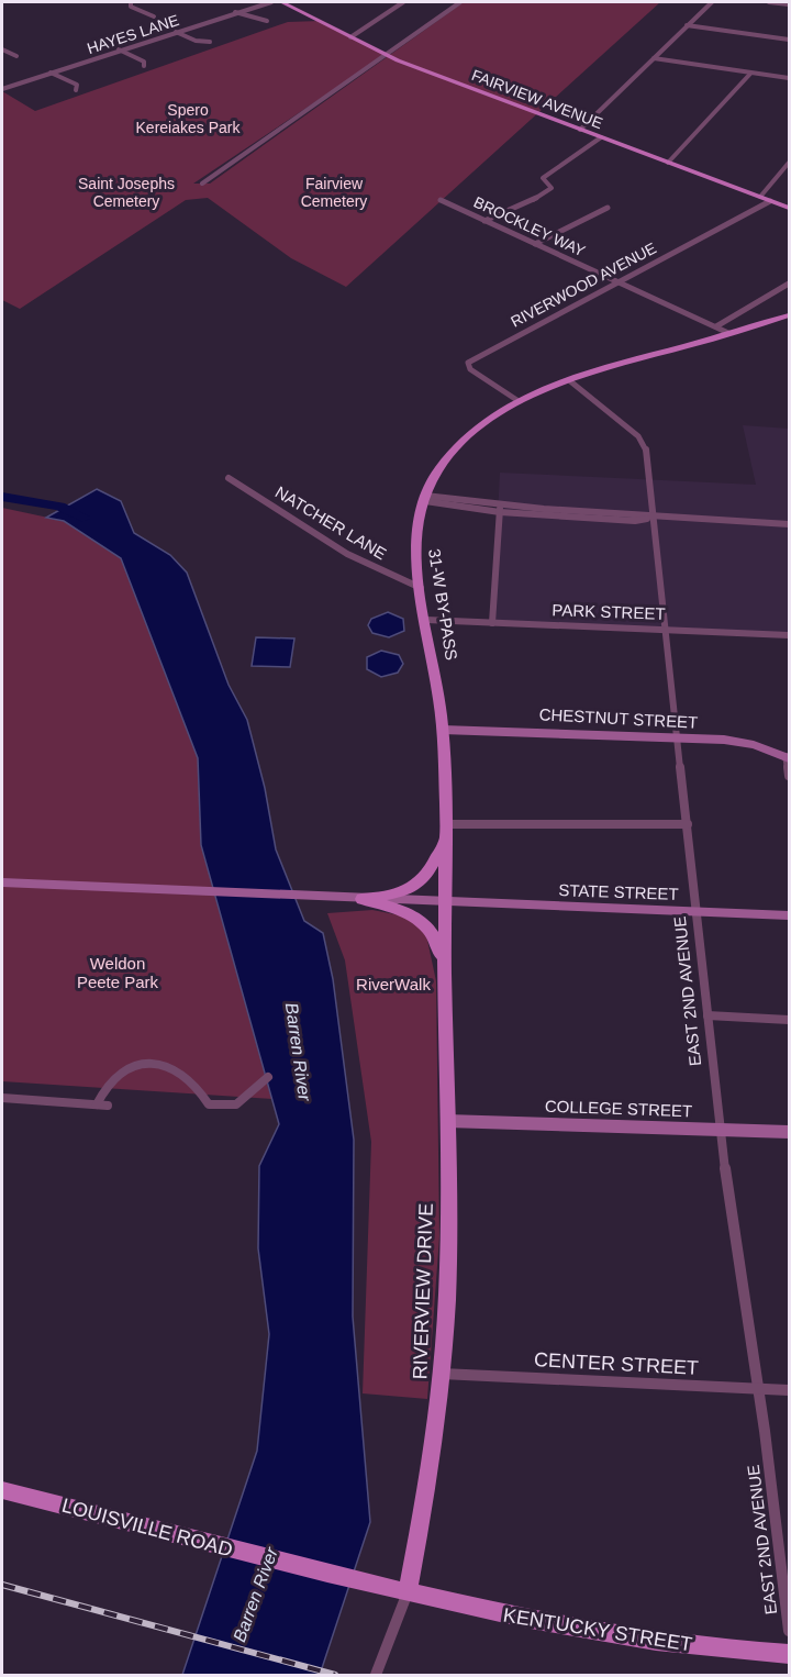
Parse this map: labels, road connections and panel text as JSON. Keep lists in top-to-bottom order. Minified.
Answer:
{"streets":{"main road":["FAIRVIEW AVENUE","31-W BY-PASS","RIVERVIEW DRIVE","LOUISVILLE ROAD","KENTUCKY STREET"],"street":["HAYES LANE","BROCKLEY WAY","RIVERWOOD AVENUE","NATCHER LANE","PARK STREET","CHESTNUT STREET","STATE STREET","EAST 2ND AVENUE","COLLEGE STREET","CENTER STREET"]},"crossings":[["FAIRVIEW AVENUE","RIVERWOOD AVENUE"],["BROCKLEY WAY","RIVERWOOD AVENUE"],["BROCKLEY WAY","31-W BY-PASS"],["RIVERWOOD AVENUE","31-W BY-PASS"],["NATCHER LANE","31-W BY-PASS"],["31-W BY-PASS","PARK STREET"],["31-W BY-PASS","CHESTNUT STREET"],["31-W BY-PASS","STATE STREET"],["31-W BY-PASS","EAST 2ND AVENUE"],["31-W BY-PASS","RIVERVIEW DRIVE"],["PARK STREET","EAST 2ND AVENUE"],["CHESTNUT STREET","EAST 2ND AVENUE"],["STATE STREET","EAST 2ND AVENUE"],["STATE STREET","RIVERVIEW DRIVE"],["EAST 2ND AVENUE","COLLEGE STREET"],["EAST 2ND AVENUE","CENTER STREET"],["COLLEGE STREET","RIVERVIEW DRIVE"],["RIVERVIEW DRIVE","CENTER STREET"],["RIVERVIEW DRIVE","LOUISVILLE ROAD"],["RIVERVIEW DRIVE","KENTUCKY STREET"],["LOUISVILLE ROAD","KENTUCKY STREET"]],"water":["Barren River"],"parks":["Spero Kereiakes Park","Saint Josephs Cemetery","Fairview Cemetery","Weldon Peete Park","RiverWalk"]}
